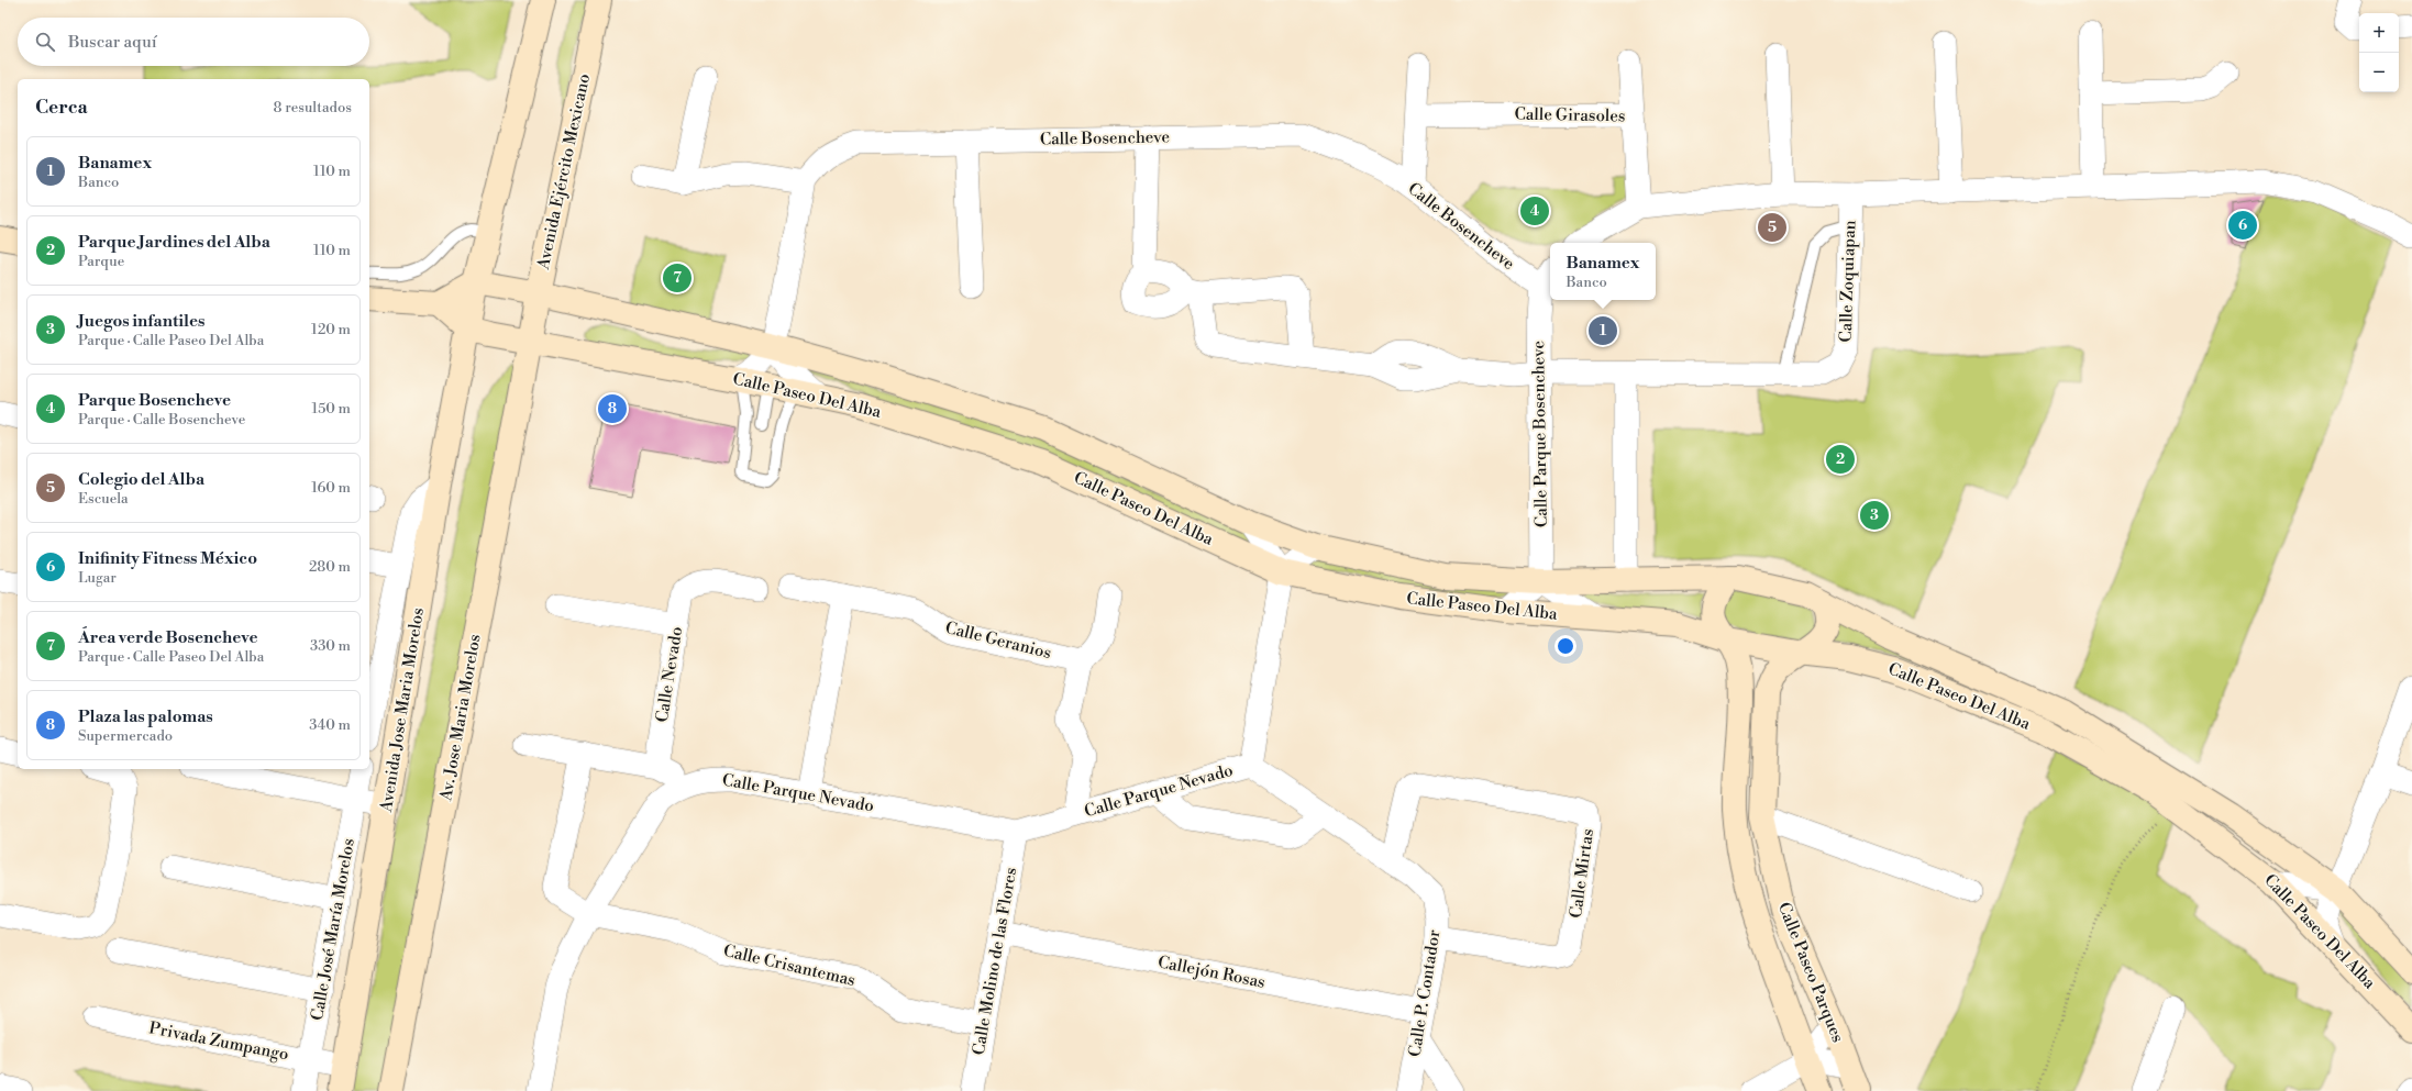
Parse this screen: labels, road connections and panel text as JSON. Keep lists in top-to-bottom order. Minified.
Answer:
{"streets":{"street":["Calle Girasoles","Calle Bosencheve","Avenida Ejército Mexicano","Calle Zoquiapan","Calle Paseo Del Alba","Calle Parque Bosencheve","Calle Geranios","Calle Nevado","Avenida Jose Maria Morelos","Av. Jose Maria Morelos","Calle Parque Nevado","Calle Mirtas","Calle José María Morelos","Calle Molino de las Flores","Calle Crisantemas","Callejón Rosas","Calle Paseo Parques","Calle P. Contador","Privada Zumpango"]},"crossings":[["Calle Bosencheve","Calle Paseo Del Alba"],["Calle Bosencheve","Calle Parque Bosencheve"],["Avenida Ejército Mexicano","Calle Paseo Del Alba"],["Avenida Ejército Mexicano","Av. Jose Maria Morelos"],["Calle Paseo Del Alba","Calle Parque Bosencheve"],["Calle Paseo Del Alba","Avenida Jose Maria Morelos"],["Calle Paseo Del Alba","Av. Jose Maria Morelos"],["Calle Paseo Del Alba","Calle Parque Nevado"],["Calle Paseo Del Alba","Calle Paseo Parques"],["Avenida Jose Maria Morelos","Privada Zumpango"],["Calle Parque Nevado","Calle Mirtas"],["Calle Parque Nevado","Calle Molino de las Flores"],["Calle Parque Nevado","Calle Crisantemas"],["Calle Parque Nevado","Calle P. Contador"],["Calle Mirtas","Calle P. Contador"],["Calle José María Morelos","Privada Zumpango"],["Calle Molino de las Flores","Calle Crisantemas"],["Calle Molino de las Flores","Callejón Rosas"],["Callejón Rosas","Calle P. Contador"]],"page":{"map_buttons":["+","−"],"search":"Buscar aquí","heading":["Cerca","8 resultados"],"list":[{"mark":"1","name":"Banamex","note":"Banco","value":"110 m"},{"mark":"2","name":"Parque Jardines del Alba","note":"Parque","value":"110 m"},{"mark":"3","name":"Juegos infantiles","note":"Parque · Calle Paseo Del Alba","value":"120 m"},{"mark":"4","name":"Parque Bosencheve","note":"Parque · Calle Bosencheve","value":"150 m"},{"mark":"5","name":"Colegio del Alba","note":"Escuela","value":"160 m"},{"mark":"6","name":"Inifinity Fitness México","note":"Lugar","value":"280 m"},{"mark":"7","name":"Área verde Bosencheve","note":"Parque · Calle Paseo Del Alba","value":"330 m"},{"mark":"8","name":"Plaza las palomas","note":"Supermercado","value":"340 m"}],"pins":["4","6","5","7","1","8","2","3"],"popup":["Banamex","Banco"]}}
